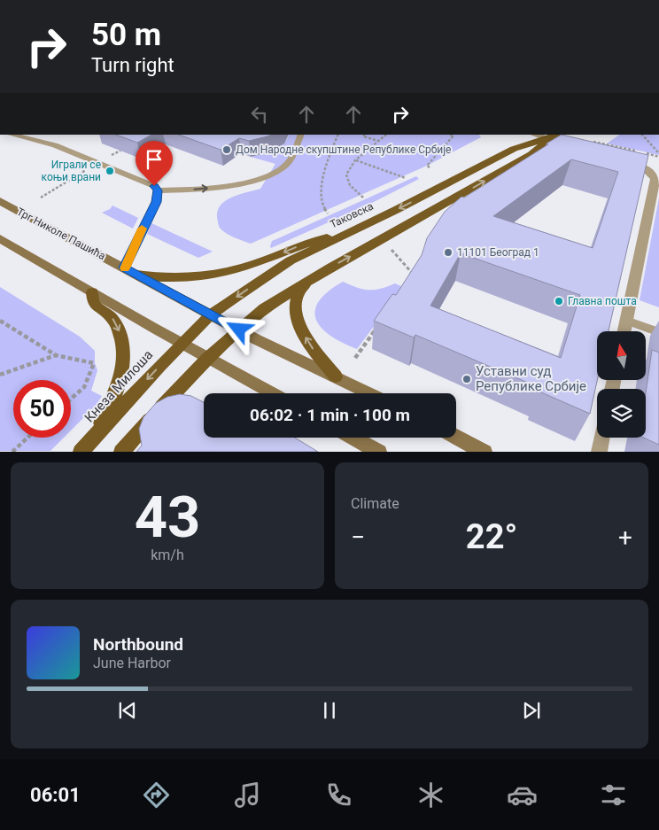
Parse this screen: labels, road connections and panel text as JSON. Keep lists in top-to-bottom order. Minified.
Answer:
{"streets":{"main road":["Таковска","Трг Николе Пашића","Кнеза Милоша"]},"crossings":[["Таковска","Трг Николе Пашића"],["Таковска","Кнеза Милоша"]],"places":["Дом Народне скупштине Републике Србије","Играли се коњи врани","11101 Београд 1","Главна пошта","Уставни суд Републике Србије"],"north":"top","page":{"turn":["50 m","Turn right"],"limit":"50","trip":"06:02 · 1 min · 100 m","tile":[["43","km/h"],"Climate"],"heat":["−","22°","+"],"song":["Northbound","June Harbor"],"tabs":"06:01"}}
